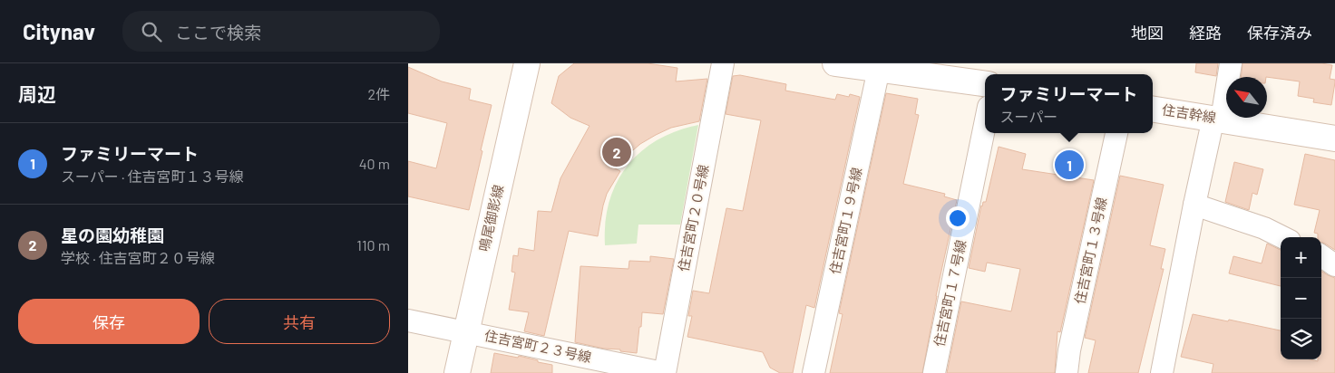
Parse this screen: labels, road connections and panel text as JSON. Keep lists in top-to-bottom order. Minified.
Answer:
{"streets":{"street":["住吉幹線","鳴尾御影線","住吉宮町２０号線","住吉宮町１９号線","住吉宮町１３号線","住吉宮町１７号線","住吉宮町２３号線"]},"crossings":[["鳴尾御影線","住吉宮町２３号線"],["住吉宮町２０号線","住吉宮町２３号線"]],"north":"top left","page":{"header":"Citynav","search":"ここで検索","nav":["地図","経路","保存済み"],"heading":["周辺","2件"],"popup":["ファミリーマート","スーパー"],"list":[{"mark":"1","name":"ファミリーマート","note":"スーパー · 住吉宮町１３号線","value":"40 m"},{"mark":"2","name":"星の園幼稚園","note":"学校 · 住吉宮町２０号線","value":"110 m"}],"pins":["2","1"],"map_buttons":["+","−"],"buttons":["保存","共有"]}}
